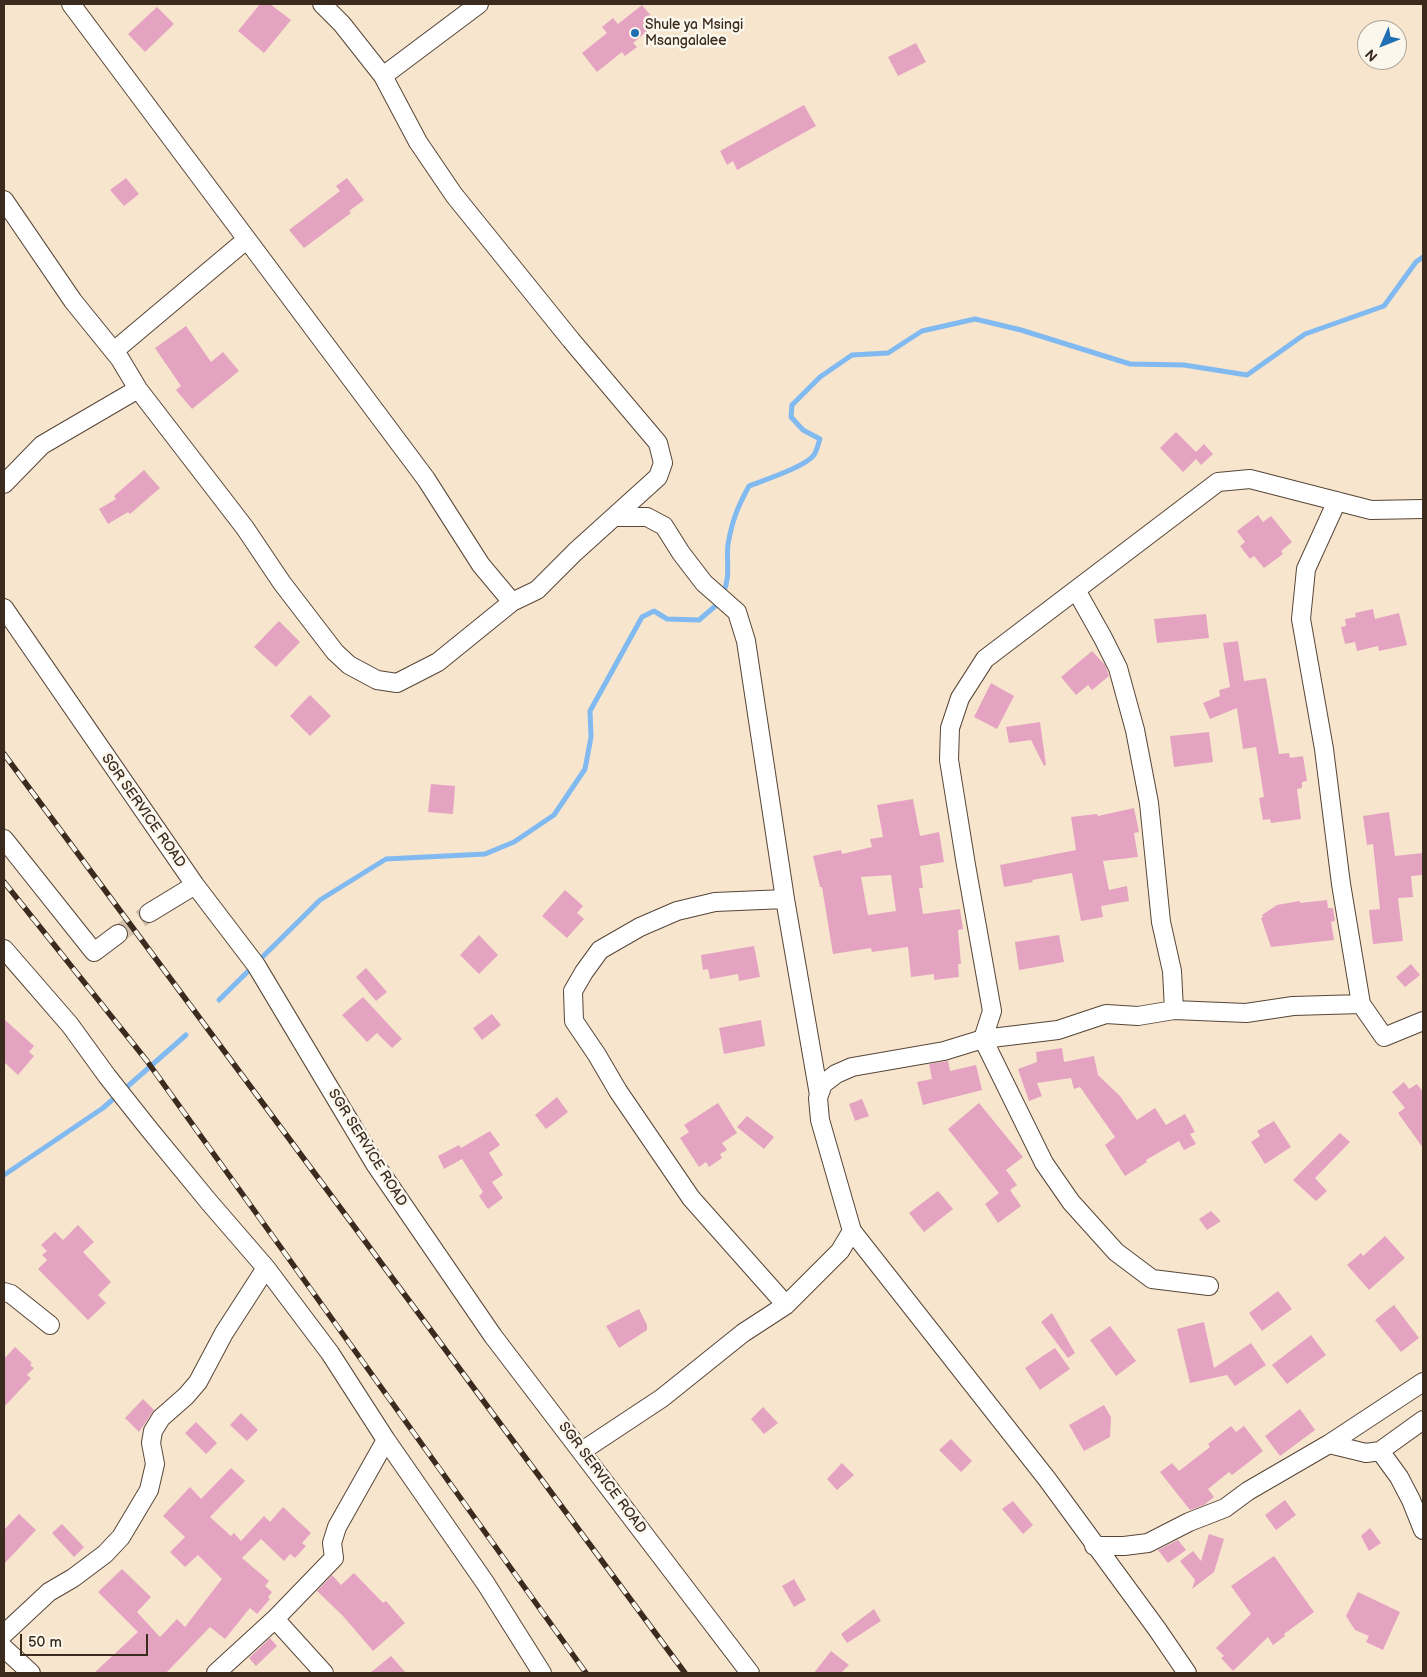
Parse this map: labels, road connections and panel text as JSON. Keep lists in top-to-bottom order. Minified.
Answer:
{"streets":{"street":["SGR SERVICE ROAD"]},"places":["Shule ya Msingi Msangalalee"],"scale_bar":"50 m","north":"bottom left"}
